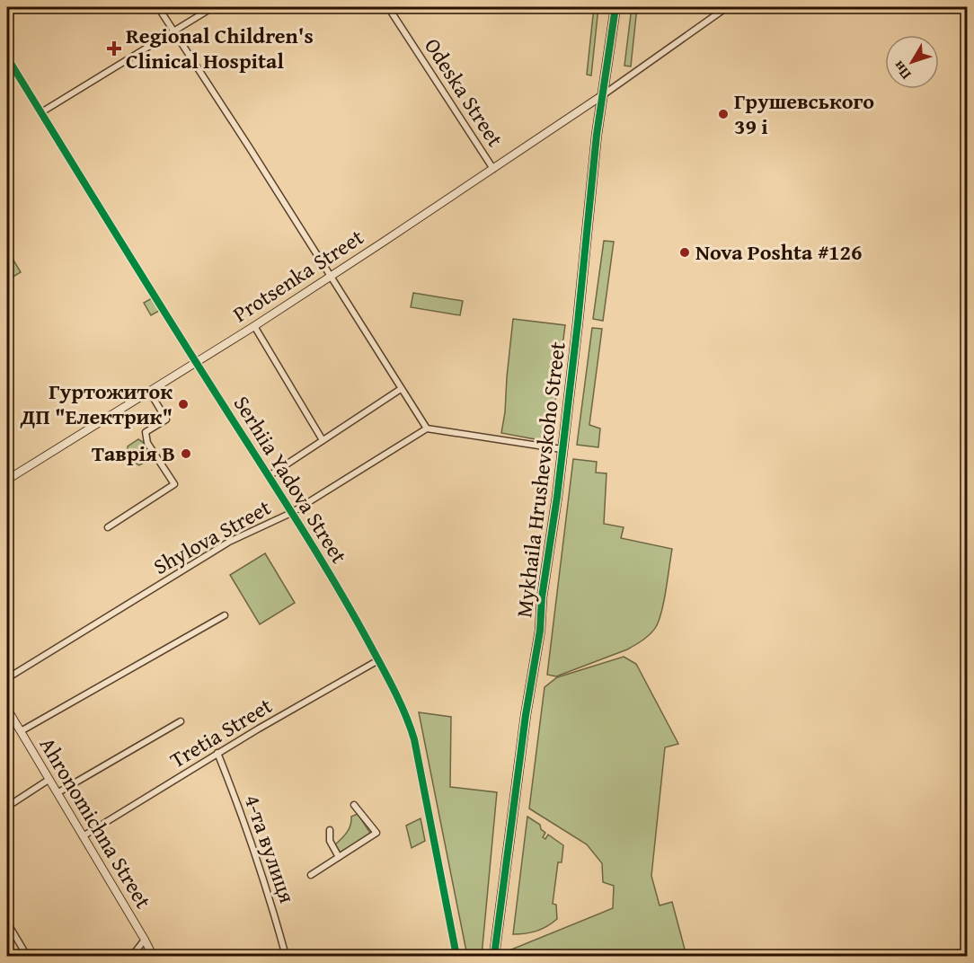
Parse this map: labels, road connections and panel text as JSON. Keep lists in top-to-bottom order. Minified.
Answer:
{"streets":{"main road":["Mykhaila Hrushevskoho Street"],"street":["Odeska Street","Protsenka Street","Serhiia Yadova Street","Shylova Street","Tretia Street","Ahronomichna Street","4-та вулиця"]},"crossings":[["Odeska Street","Protsenka Street"],["Protsenka Street","Serhiia Yadova Street"],["Protsenka Street","Mykhaila Hrushevskoho Street"],["Serhiia Yadova Street","Shylova Street"],["Serhiia Yadova Street","Tretia Street"],["Tretia Street","Ahronomichna Street"],["Tretia Street","4-та вулиця"]],"places":{"health":["Regional Children's Clinical Hospital"],"other":["Грушевського 39 і","Nova Poshta #126","Гуртожиток ДП \"Електрик\"","Таврія В"]},"north":"bottom left"}
